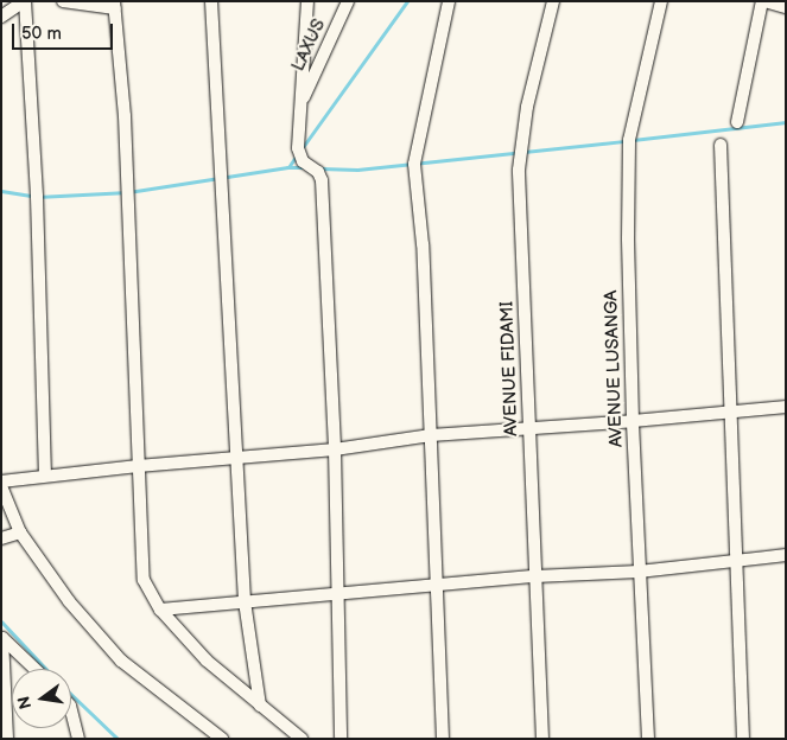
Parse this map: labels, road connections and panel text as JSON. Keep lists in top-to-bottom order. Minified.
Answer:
{"streets":{"street":["LAXUS","AVENUE FIDAMI","AVENUE LUSANGA"]},"scale_bar":"50 m","north":"left"}
